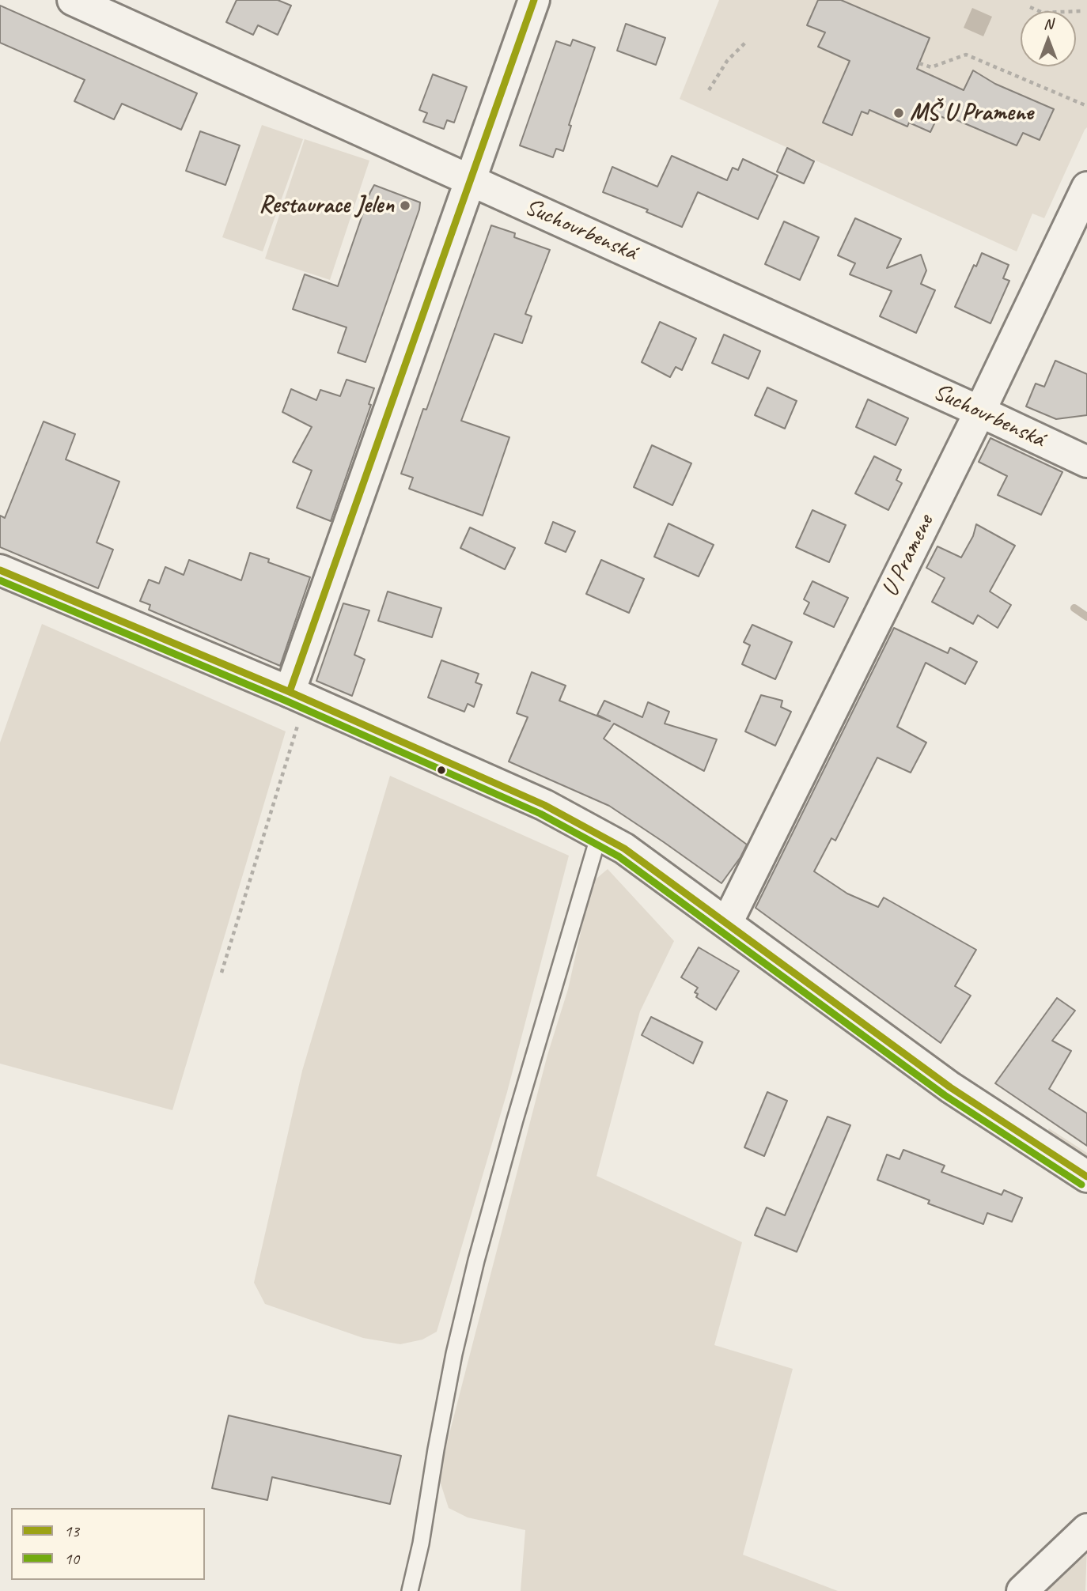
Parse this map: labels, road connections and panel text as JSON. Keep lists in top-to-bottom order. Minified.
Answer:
{"streets":{"main road":["Suchovrbenská","U Pramene"]},"crossings":[["Suchovrbenská","U Pramene"]],"places":["MŠ U Pramene","Restaurace Jelen"],"lines":["transit line 13","transit line 10"],"legend":["13","10"],"north":"top"}
